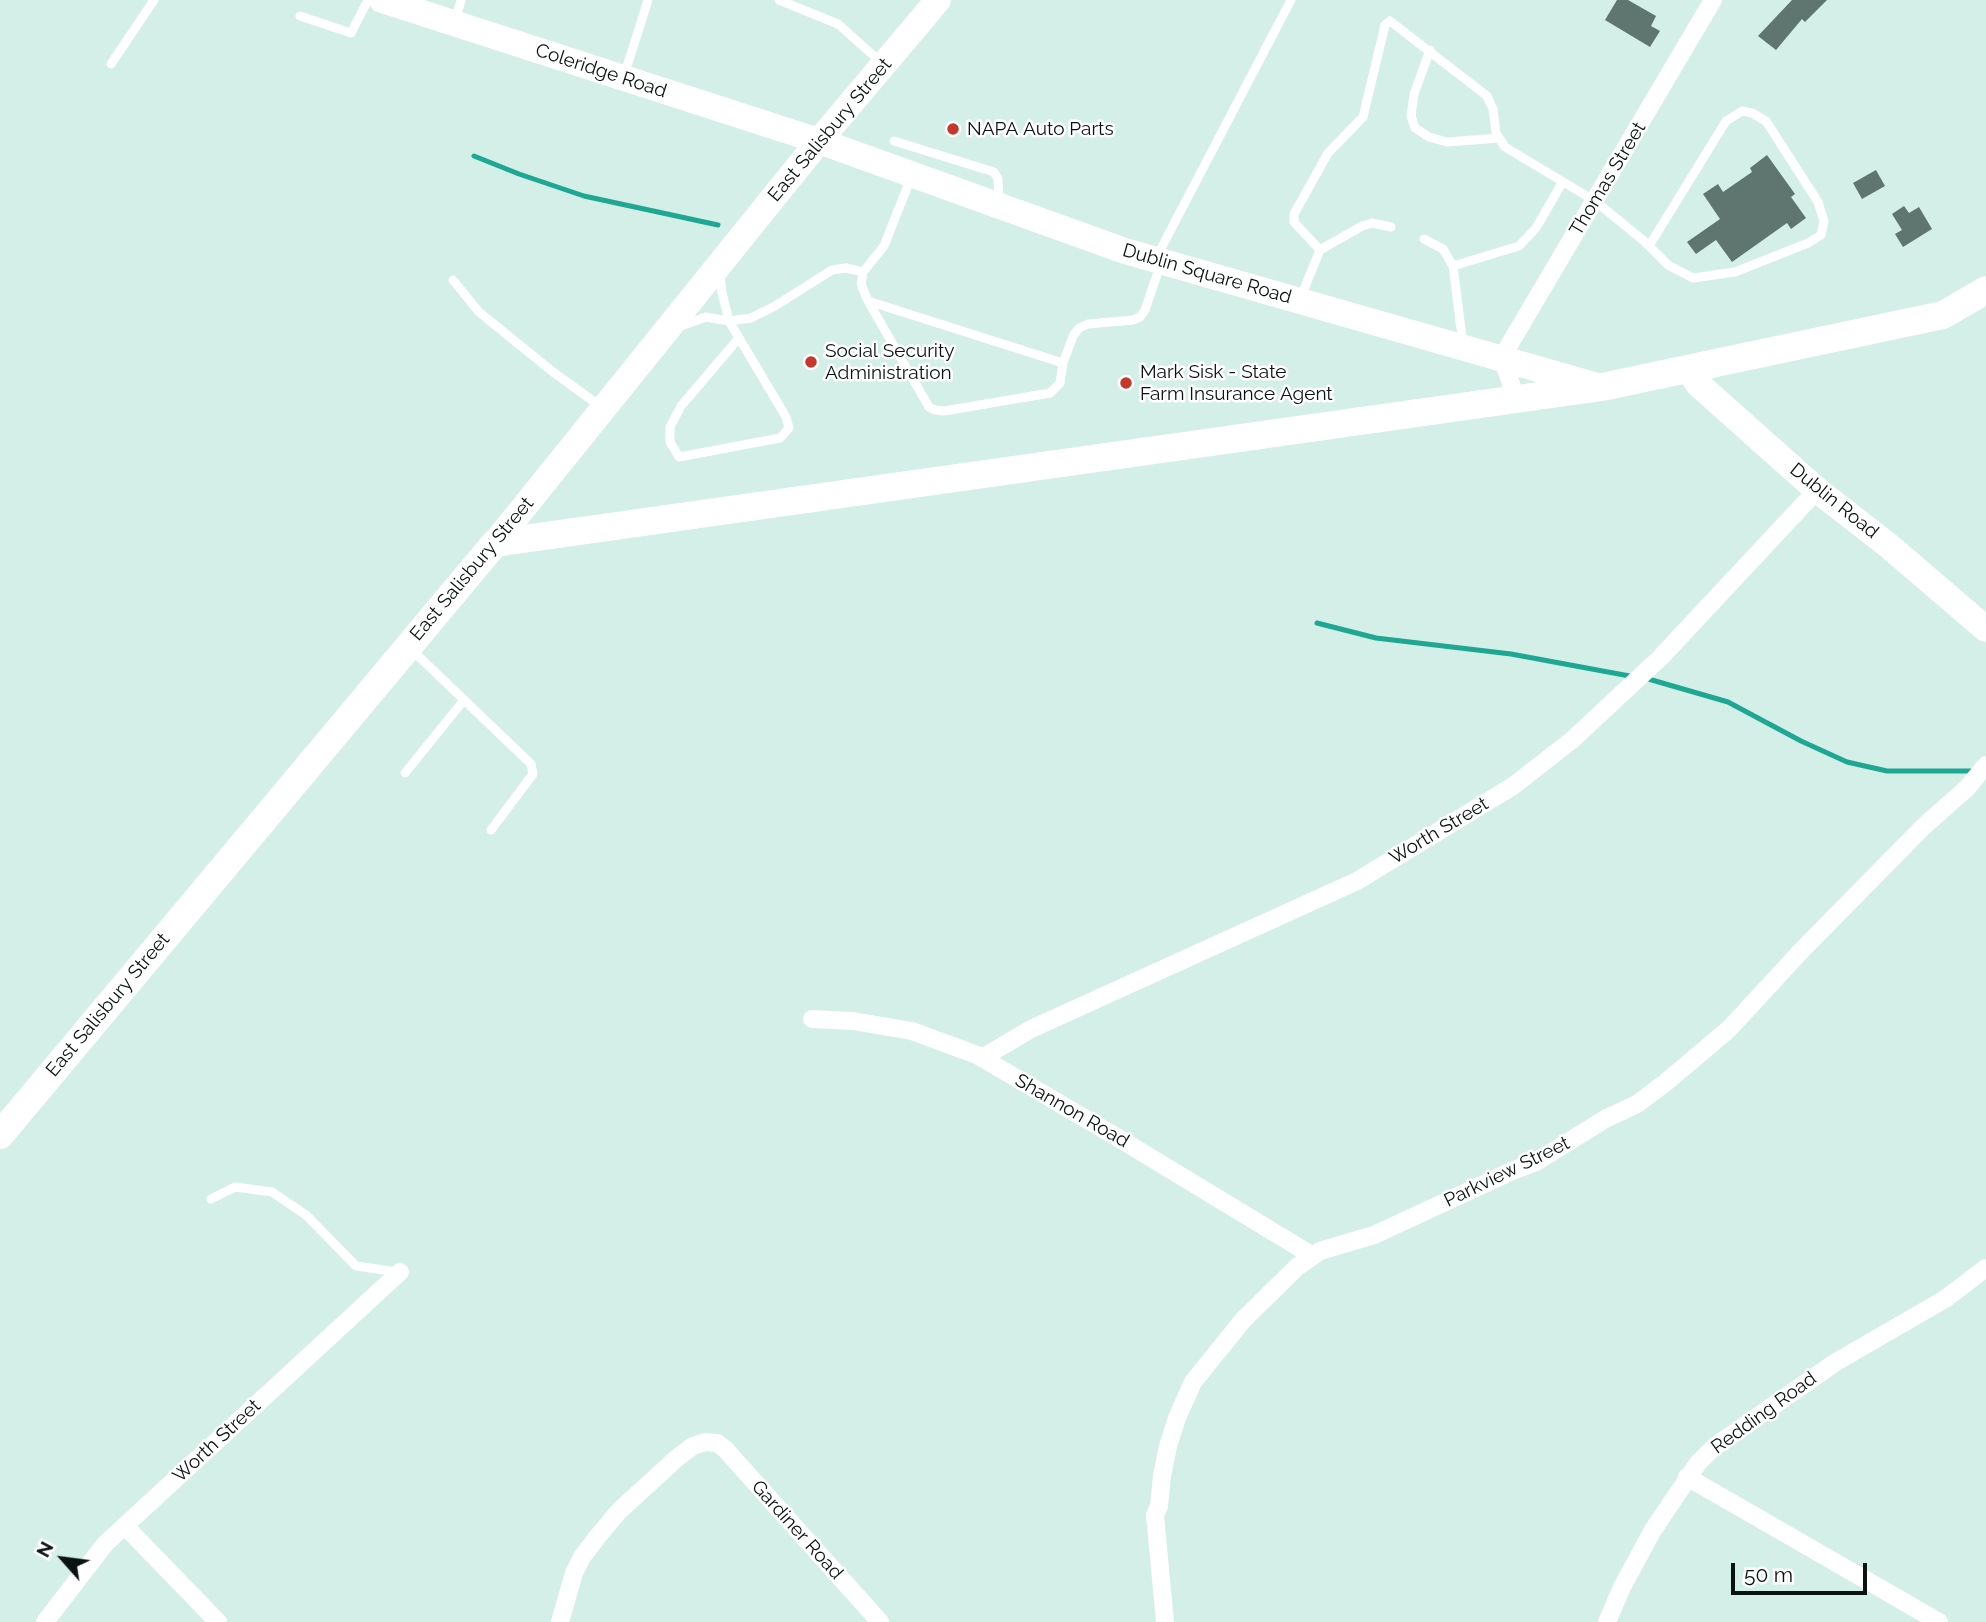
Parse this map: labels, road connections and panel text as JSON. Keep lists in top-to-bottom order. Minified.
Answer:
{"streets":{"main road":["East Salisbury Street"],"street":["Coleridge Road","Thomas Street","Dublin Square Road","Dublin Road","Worth Street","Shannon Road","Parkview Street","Redding Road","Gardiner Road"]},"crossings":[["Coleridge Road","East Salisbury Street"],["Coleridge Road","Dublin Square Road"],["East Salisbury Street","Dublin Square Road"],["Thomas Street","Dublin Square Road"],["Dublin Road","Worth Street"],["Worth Street","Shannon Road"],["Shannon Road","Parkview Street"]],"places":["NAPA Auto Parts","Social Security Administration","Mark Sisk - State Farm Insurance Agent"],"scale_bar":"50 m","north":"top left"}
